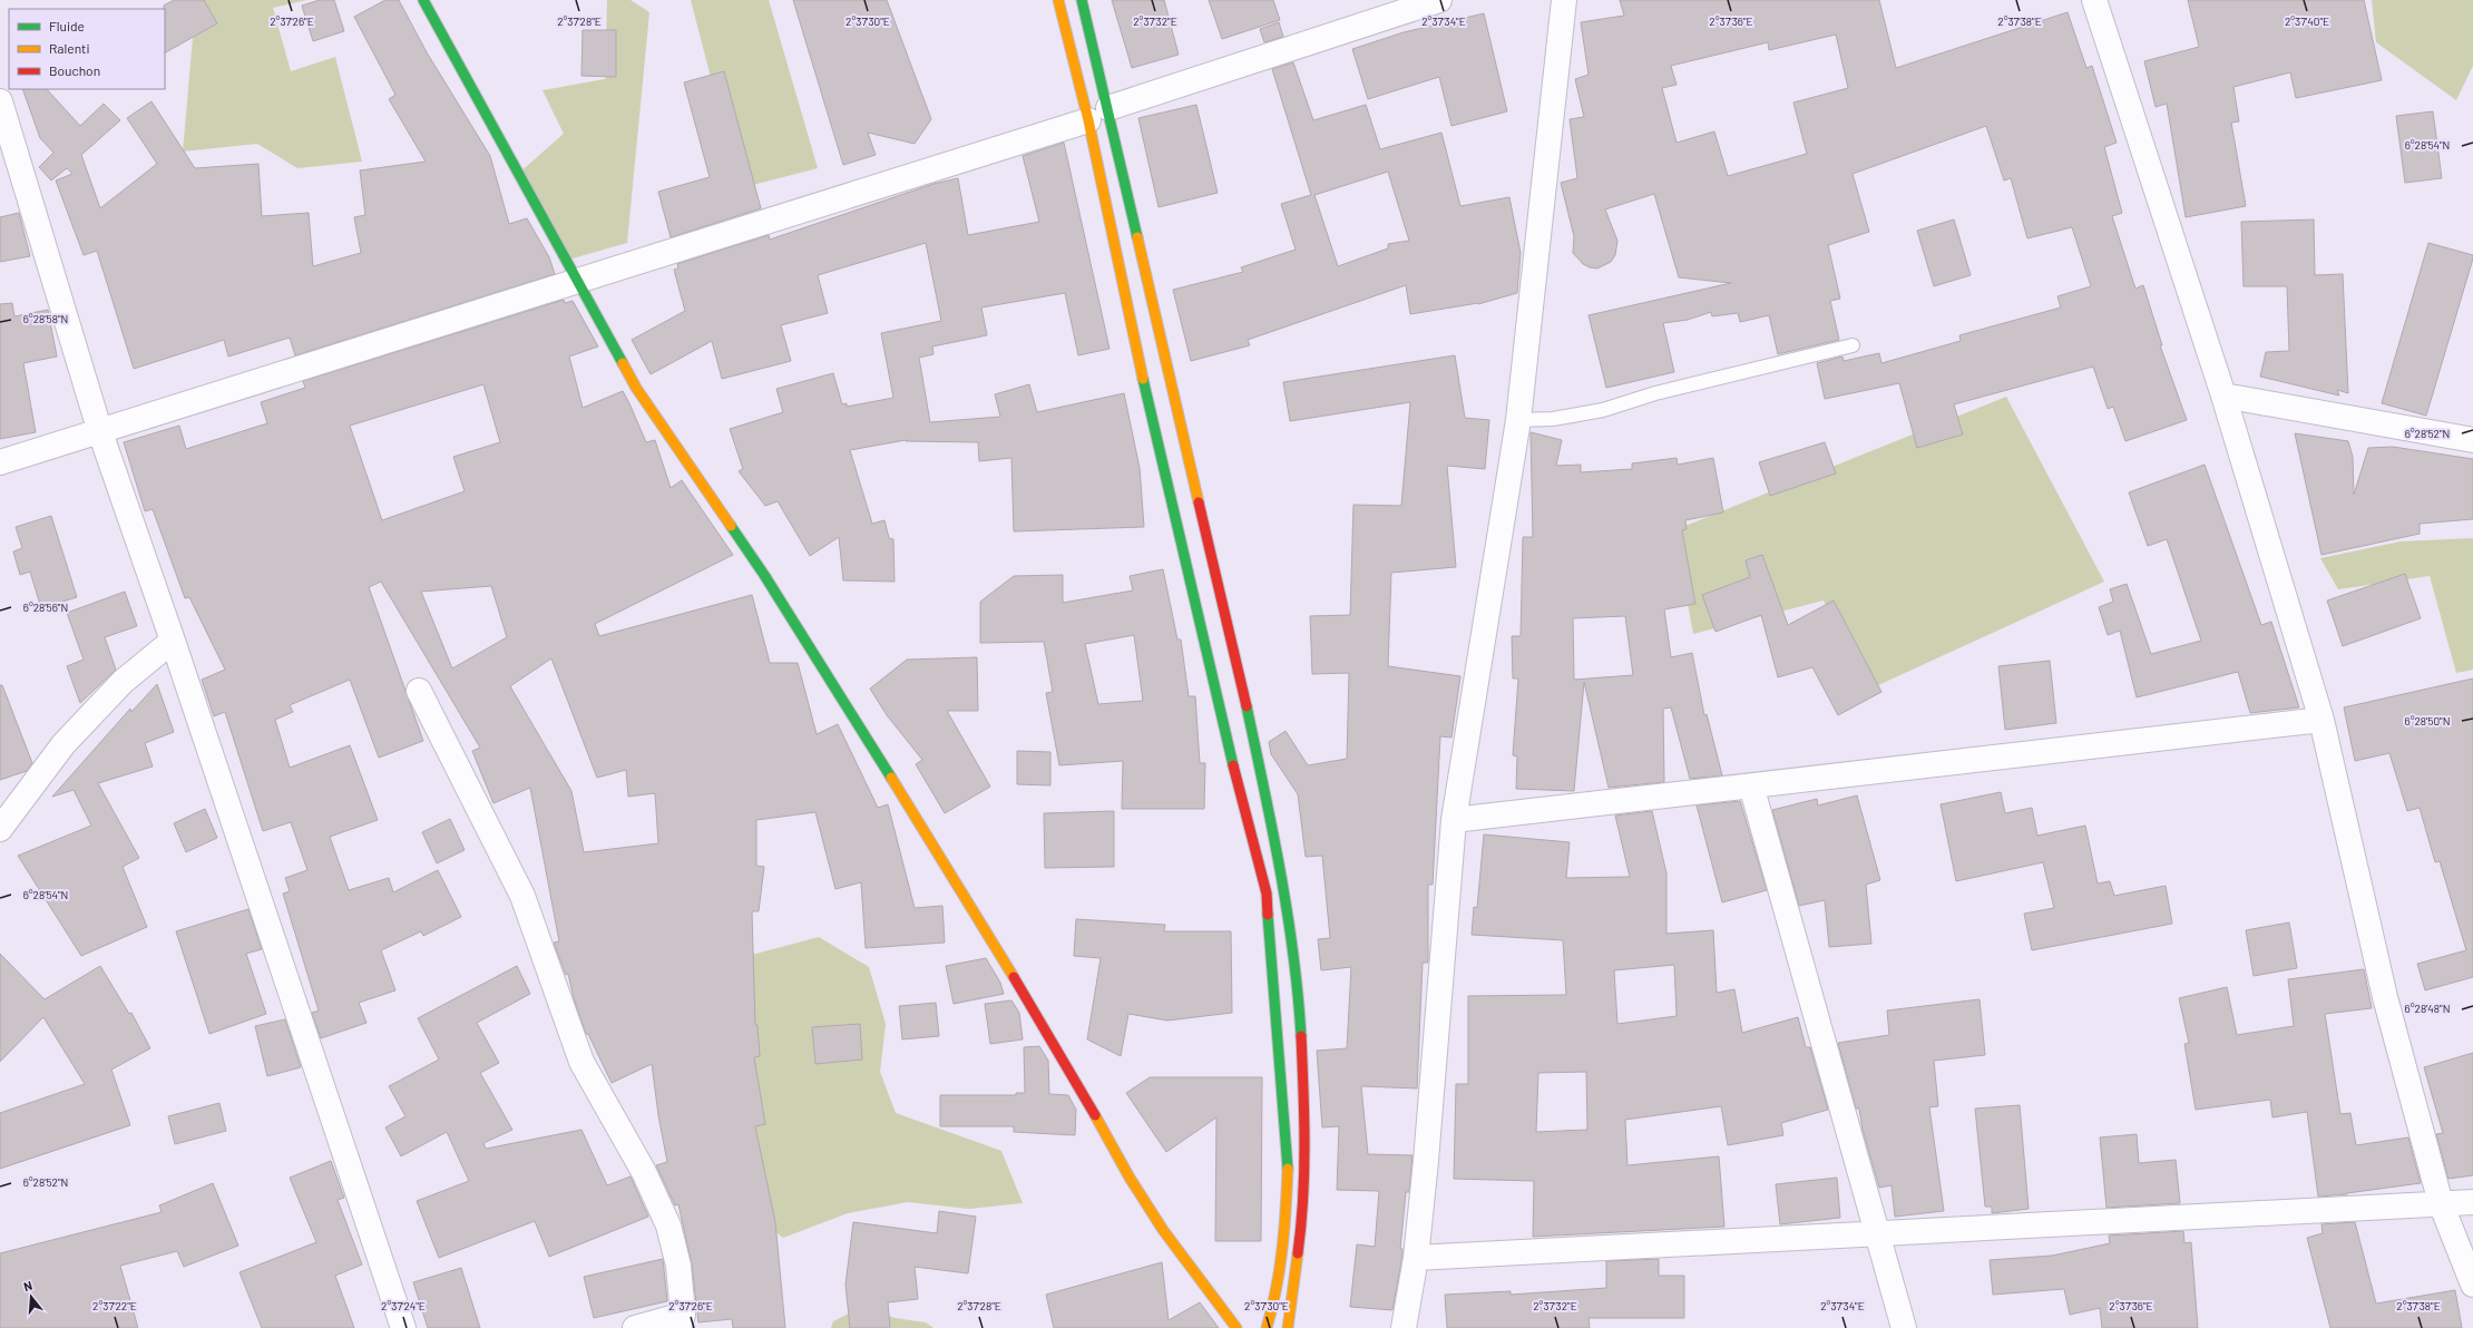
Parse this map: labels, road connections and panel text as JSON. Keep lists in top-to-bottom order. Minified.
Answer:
{"legend":["Fluide","Ralenti","Bouchon"],"north":"top","coordinates":["2°37'26\"E","2°37'28\"E","2°37'30\"E","2°37'32\"E","2°37'34\"E","2°37'36\"E","2°37'38\"E","2°37'40\"E","6°28'54\"N","6°28'58\"N","6°28'52\"N","6°28'56\"N","6°28'50\"N","6°28'48\"N","2°37'22\"E","2°37'24\"E"]}
